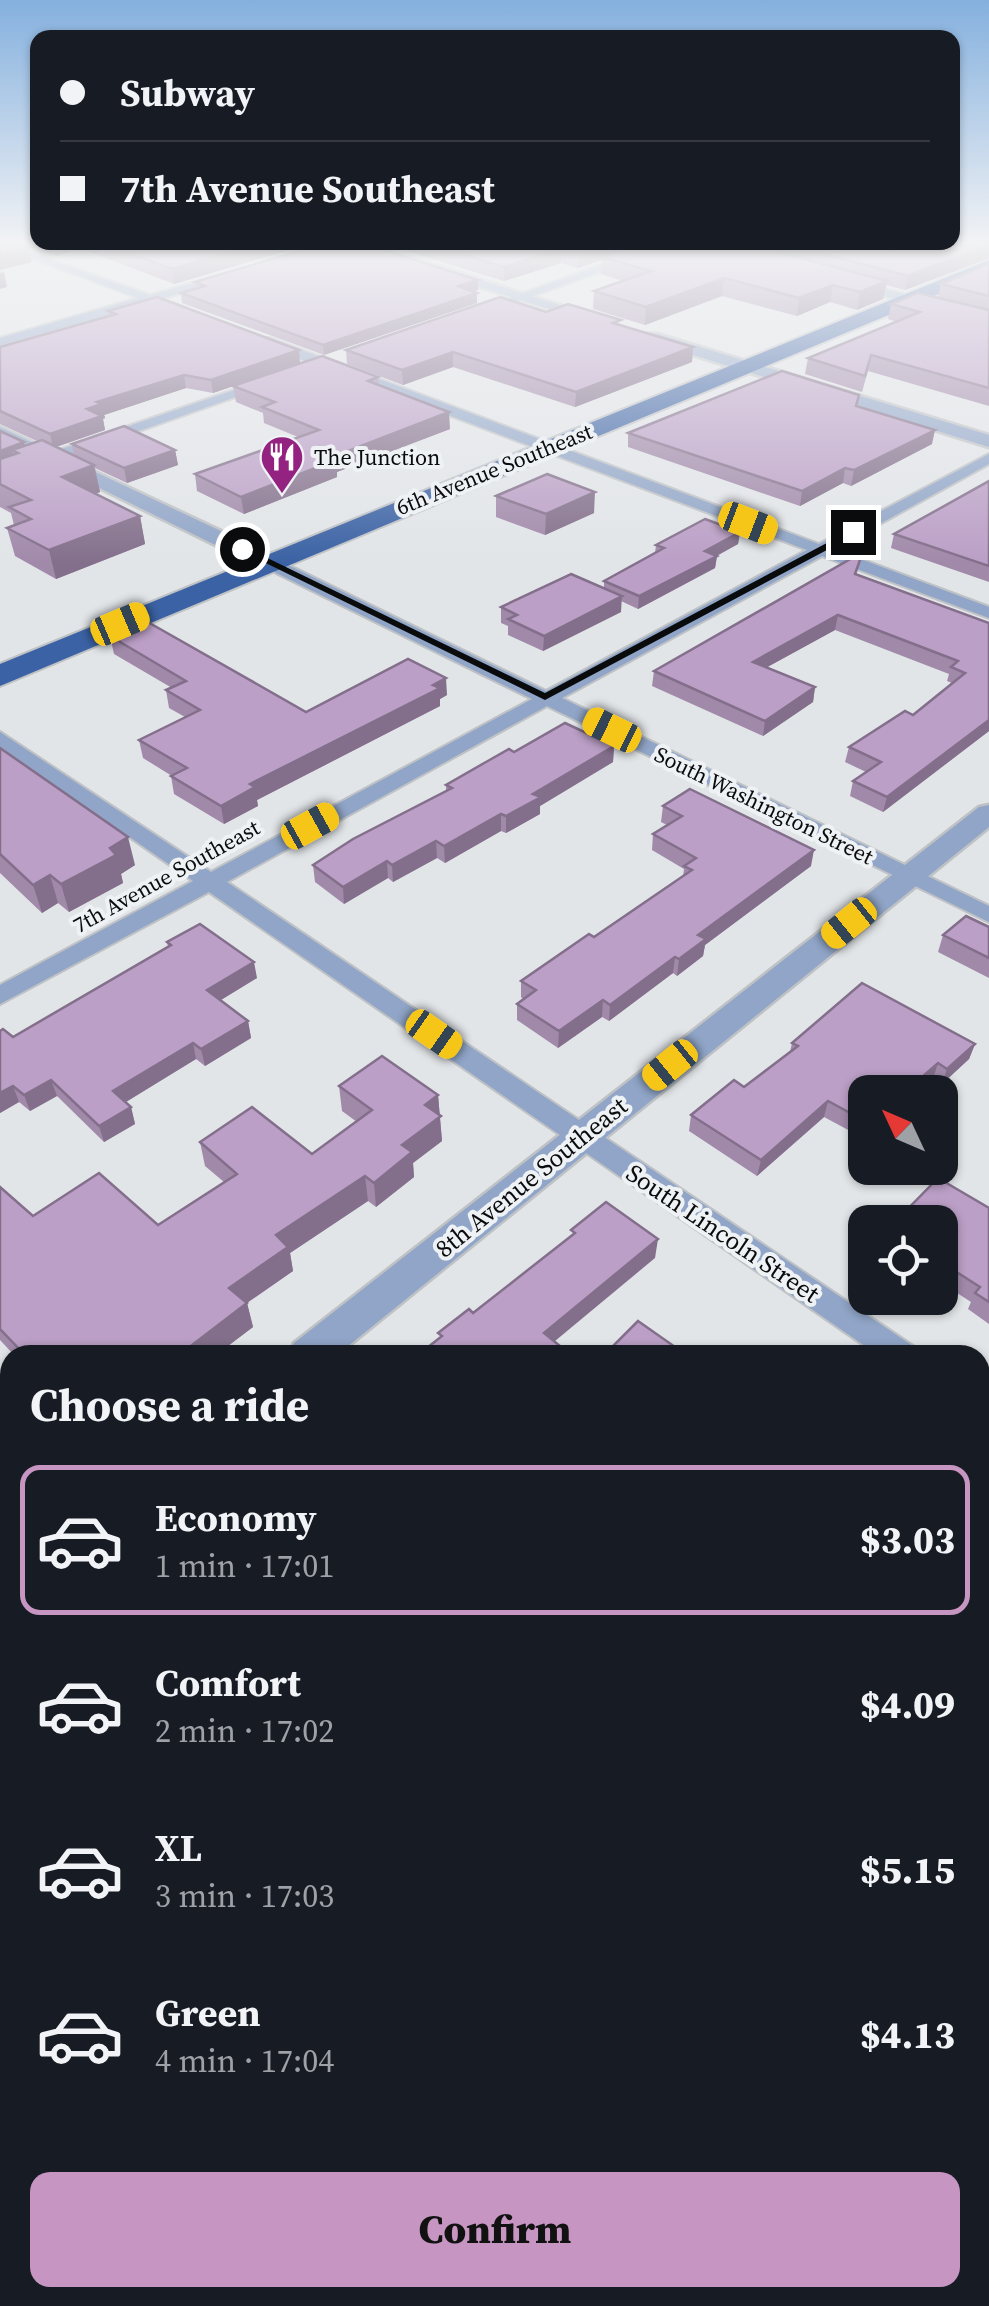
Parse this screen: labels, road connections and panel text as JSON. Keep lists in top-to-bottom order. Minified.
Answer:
{"streets":{"highway":["6th Avenue Southeast"],"street":["South Washington Street","7th Avenue Southeast","8th Avenue Southeast","South Lincoln Street"]},"crossings":[["6th Avenue Southeast","South Washington Street"],["South Washington Street","7th Avenue Southeast"],["South Washington Street","8th Avenue Southeast"],["7th Avenue Southeast","South Lincoln Street"],["8th Avenue Southeast","South Lincoln Street"]],"places":{"restaurant":["The Junction"]},"north":"top left","page":{"banner":["Subway","7th Avenue Southeast"],"heading":"Choose a ride","list":[{"name":"Economy","note":"1 min · 17:01","value":"$3.03"},{"name":"Comfort","note":"2 min · 17:02","value":"$4.09"},{"name":"XL","note":"3 min · 17:03","value":"$5.15"},{"name":"Green","note":"4 min · 17:04","value":"$4.13"}],"buttons":"Confirm"}}
